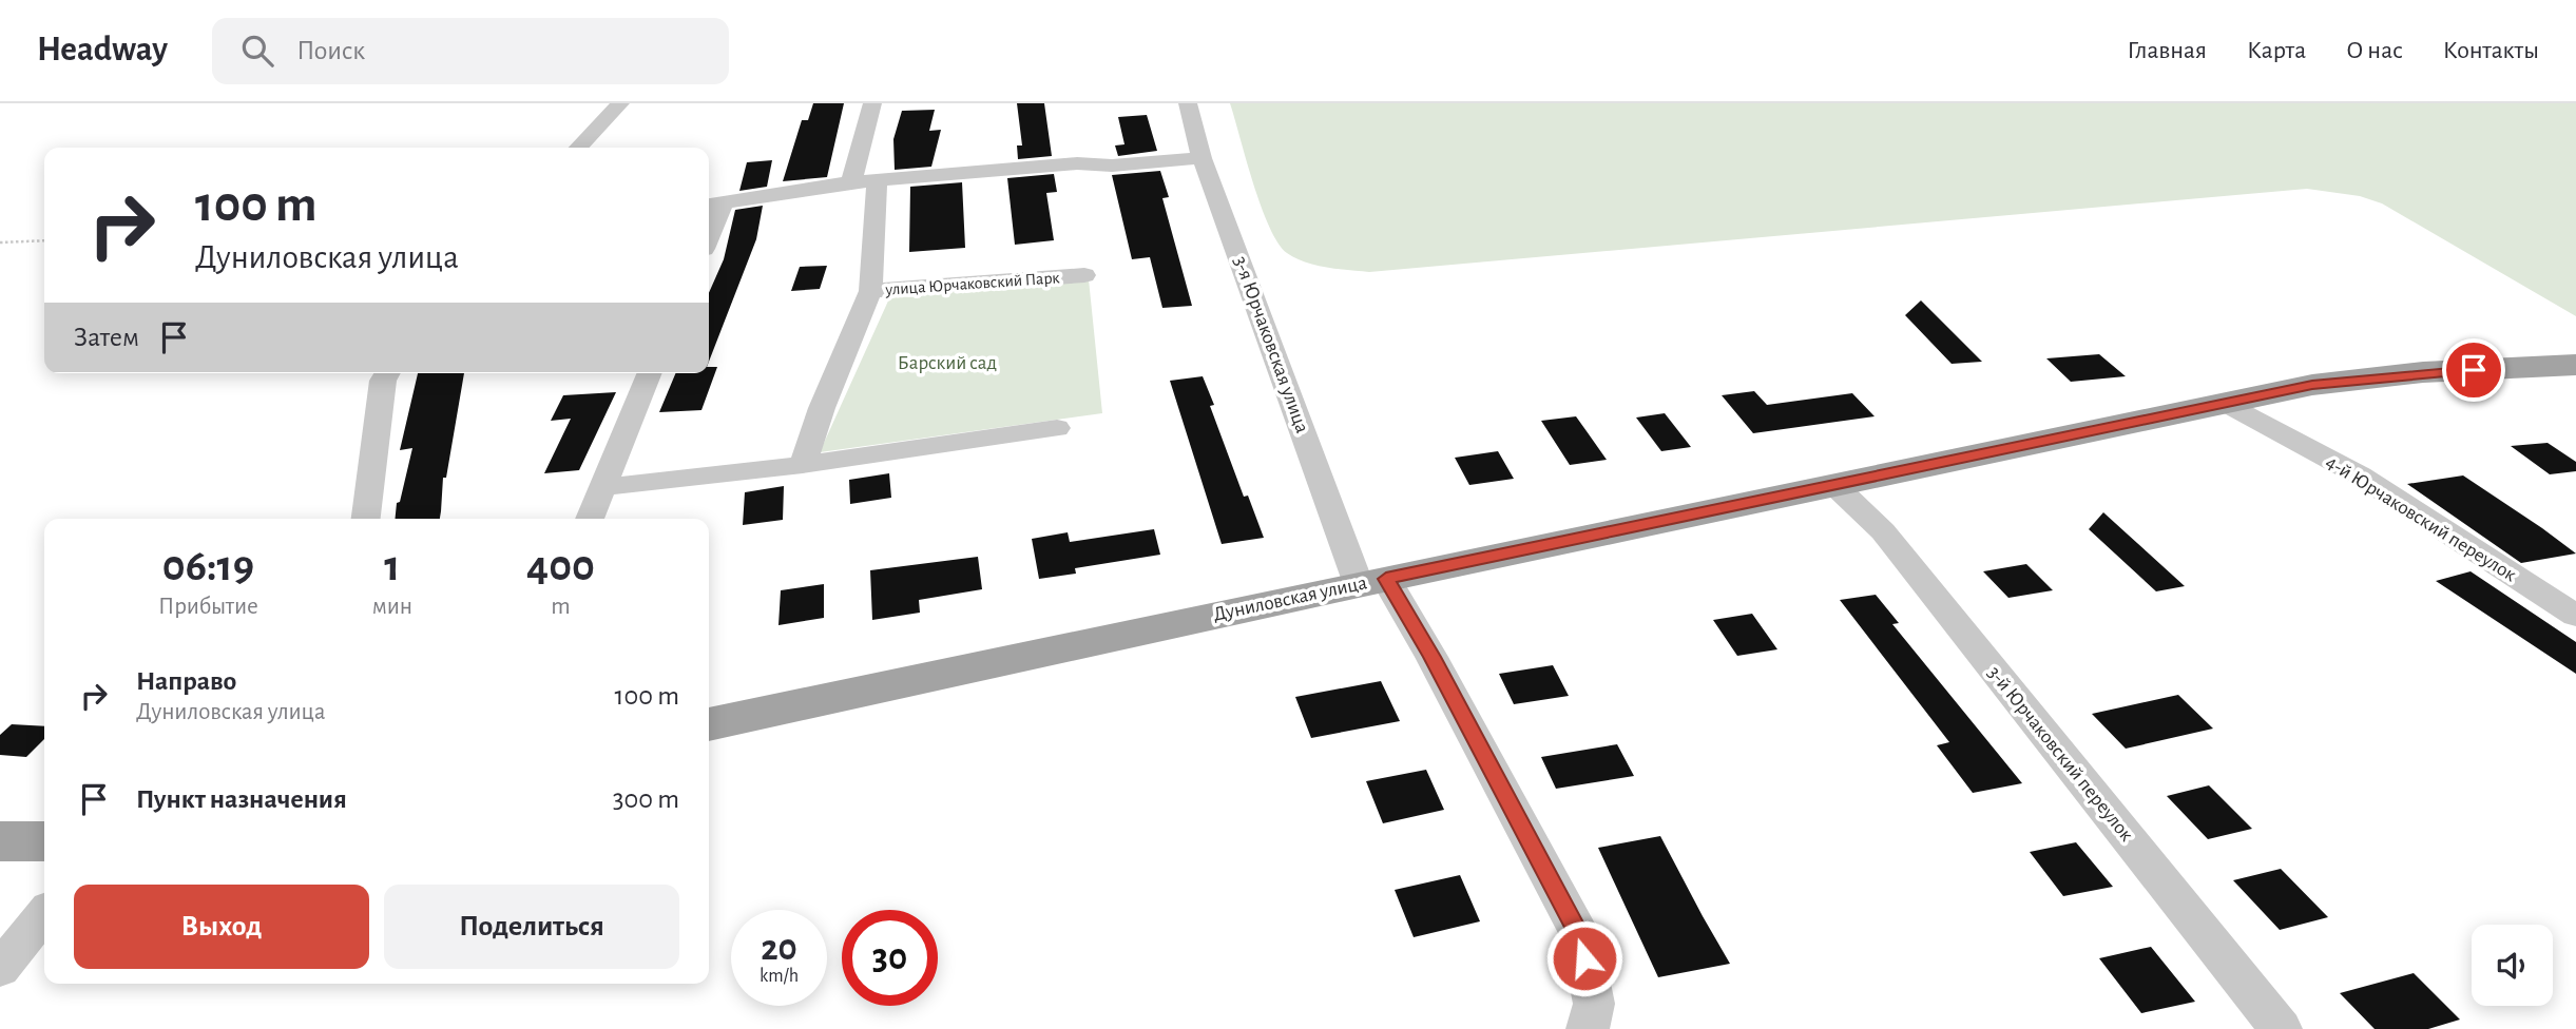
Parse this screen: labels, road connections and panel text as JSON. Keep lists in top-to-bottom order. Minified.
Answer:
{"streets":{"main road":["Дуниловская улица"],"street":["улица Юрчаковский Парк","3-я Юрчаковская улица","4-й Юрчаковский переулок","3-й Юрчаковский переулок"]},"crossings":[["3-я Юрчаковская улица","Дуниловская улица"],["4-й Юрчаковский переулок","Дуниловская улица"],["Дуниловская улица","3-й Юрчаковский переулок"]],"parks":["Барский сад"],"page":{"header":"Headway","search":"Поиск","nav":["Главная","Карта","О нас","Контакты"],"turn":["100 m","Дуниловская улица"],"then":"Затем","eta":["06:19","Прибытие","1","мин","400","m"],"list":[{"name":"Направо","note":"Дуниловская улица","value":"100 m"},{"name":"Пункт назначения","value":"300 m"}],"buttons":["Выход","Поделиться"],"speed":"20 km/h","limit":"30"}}
